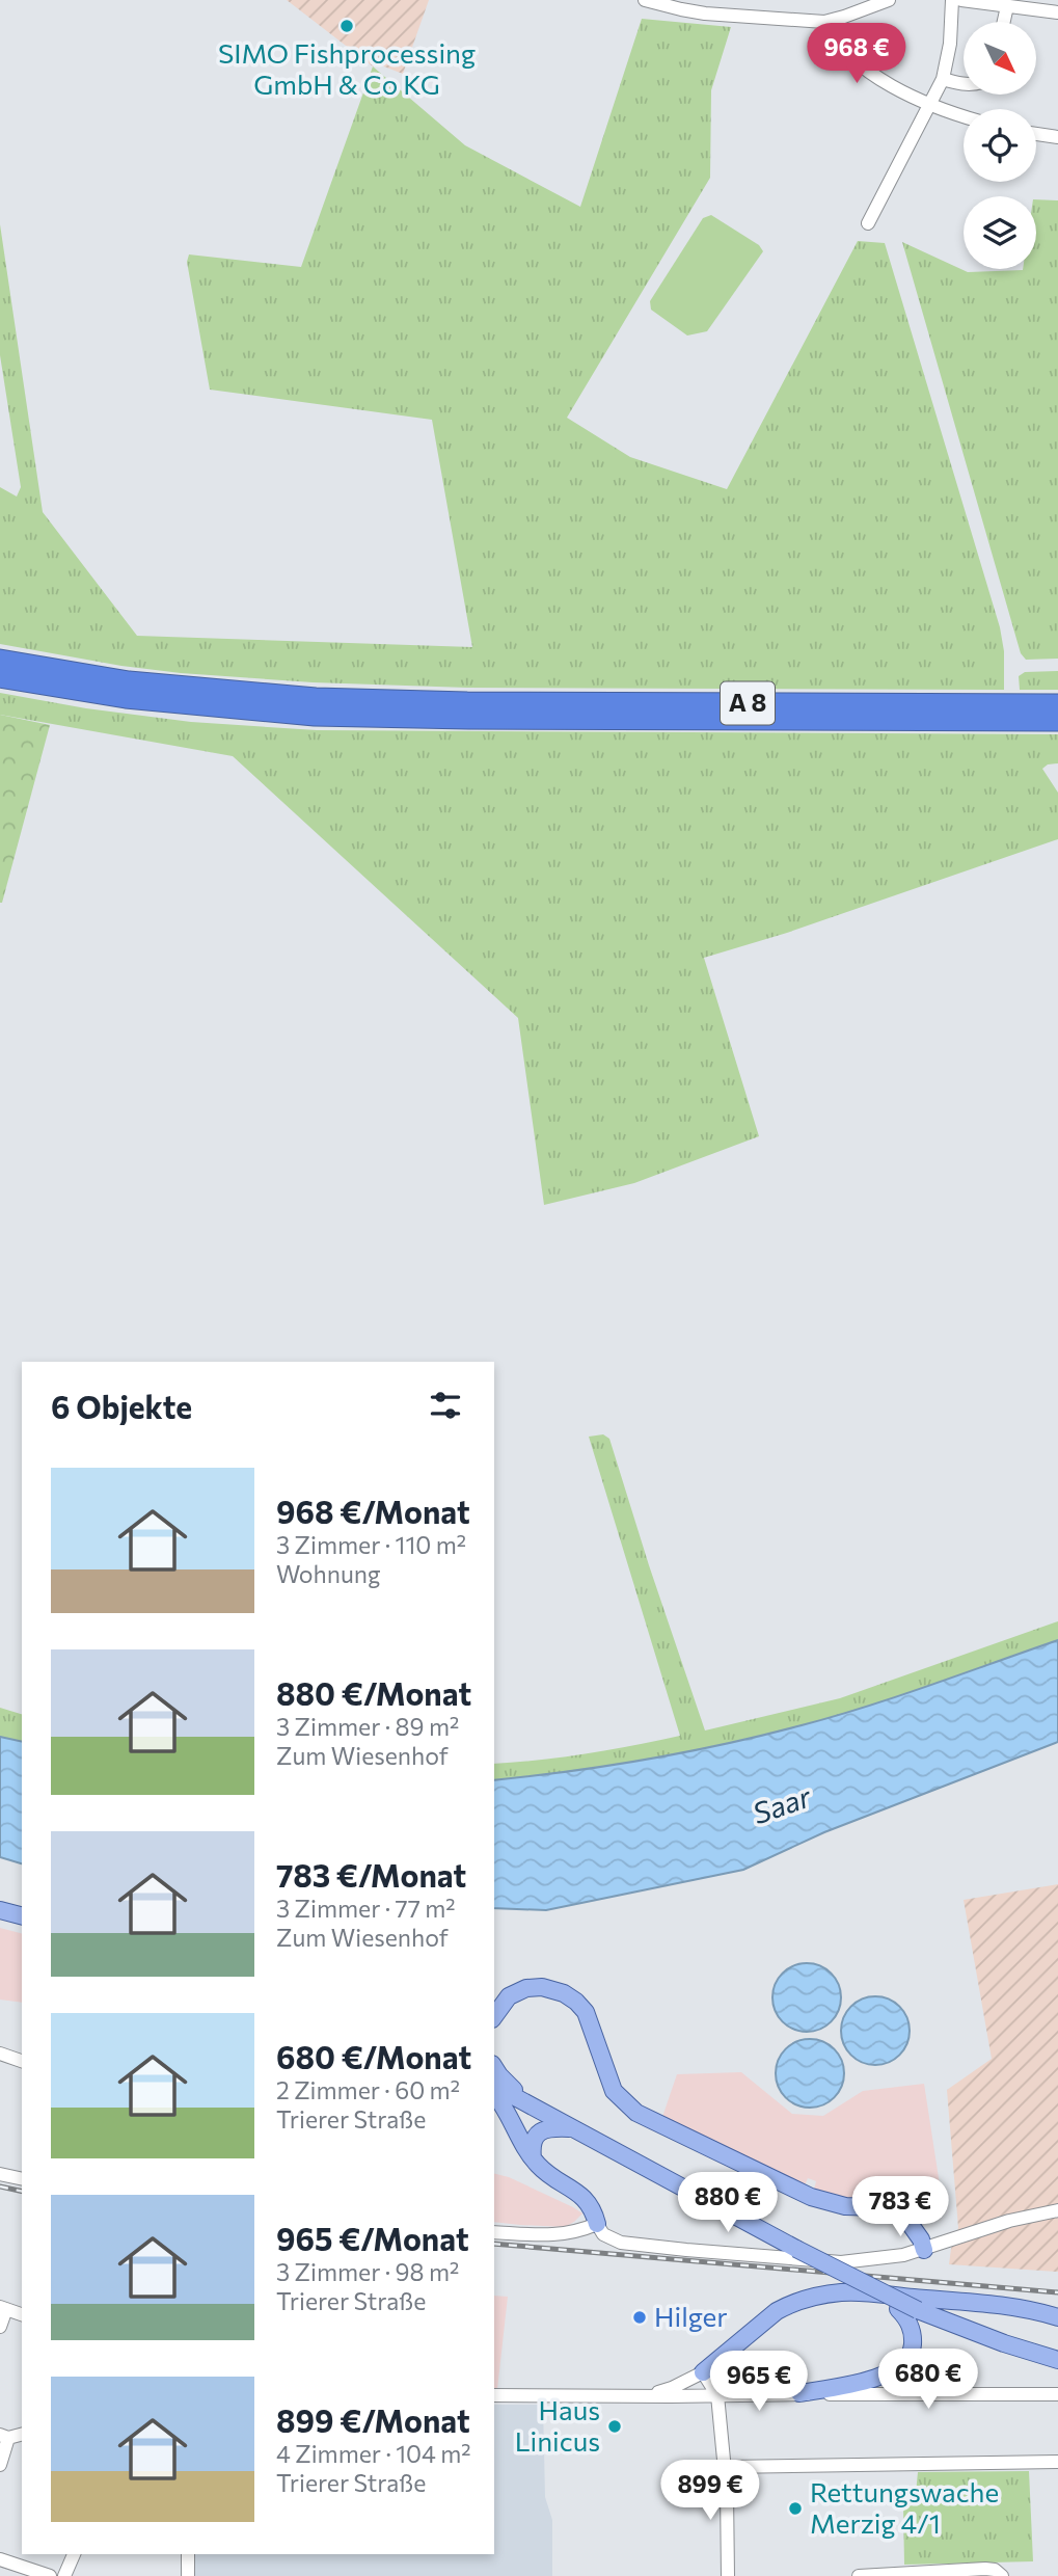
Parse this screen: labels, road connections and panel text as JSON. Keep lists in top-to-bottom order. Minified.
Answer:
{"streets":{"highway":["A 8"]},"water":["Saar"],"places":["SIMO Fishprocessing GmbH & Co KG","Hilger","Haus Linicus","Rettungswache Merzig 4/1"],"north":"bottom right","page":{"price":["968 €","880 €","783 €","680 €","965 €","899 €"],"heading":"6 Objekte","list":[{"name":"968 €/Monat","note":"3 Zimmer · 110 m² · Wohnung"},{"name":"880 €/Monat","note":"3 Zimmer · 89 m² · Zum Wiesenhof"},{"name":"783 €/Monat","note":"3 Zimmer · 77 m² · Zum Wiesenhof"},{"name":"680 €/Monat","note":"2 Zimmer · 60 m² · Trierer Straße"},{"name":"965 €/Monat","note":"3 Zimmer · 98 m² · Trierer Straße"},{"name":"899 €/Monat","note":"4 Zimmer · 104 m² · Trierer Straße"}]}}
